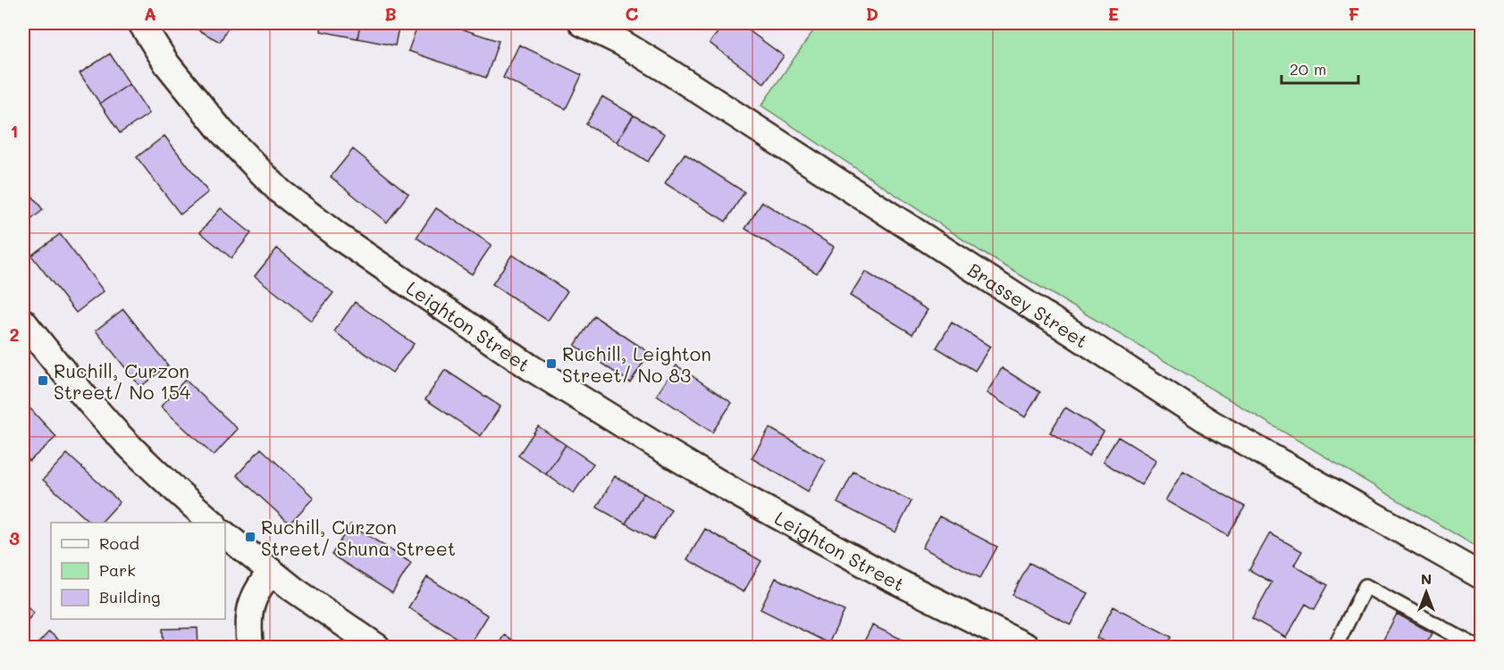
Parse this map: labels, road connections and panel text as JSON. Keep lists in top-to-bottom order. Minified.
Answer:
{"streets":{"street":["Brassey Street","Leighton Street"]},"places":{"transit":["Ruchill, Leighton Street/ No 83","Ruchill, Curzon Street/ No 154","Ruchill, Curzon Street/ Shuna Street"]},"legend":["Road","Park","Building"],"scale_bar":"20 m","north":"top","grid":{"columns":["A","B","C","D","E","F"],"rows":["1","2","3"]}}
